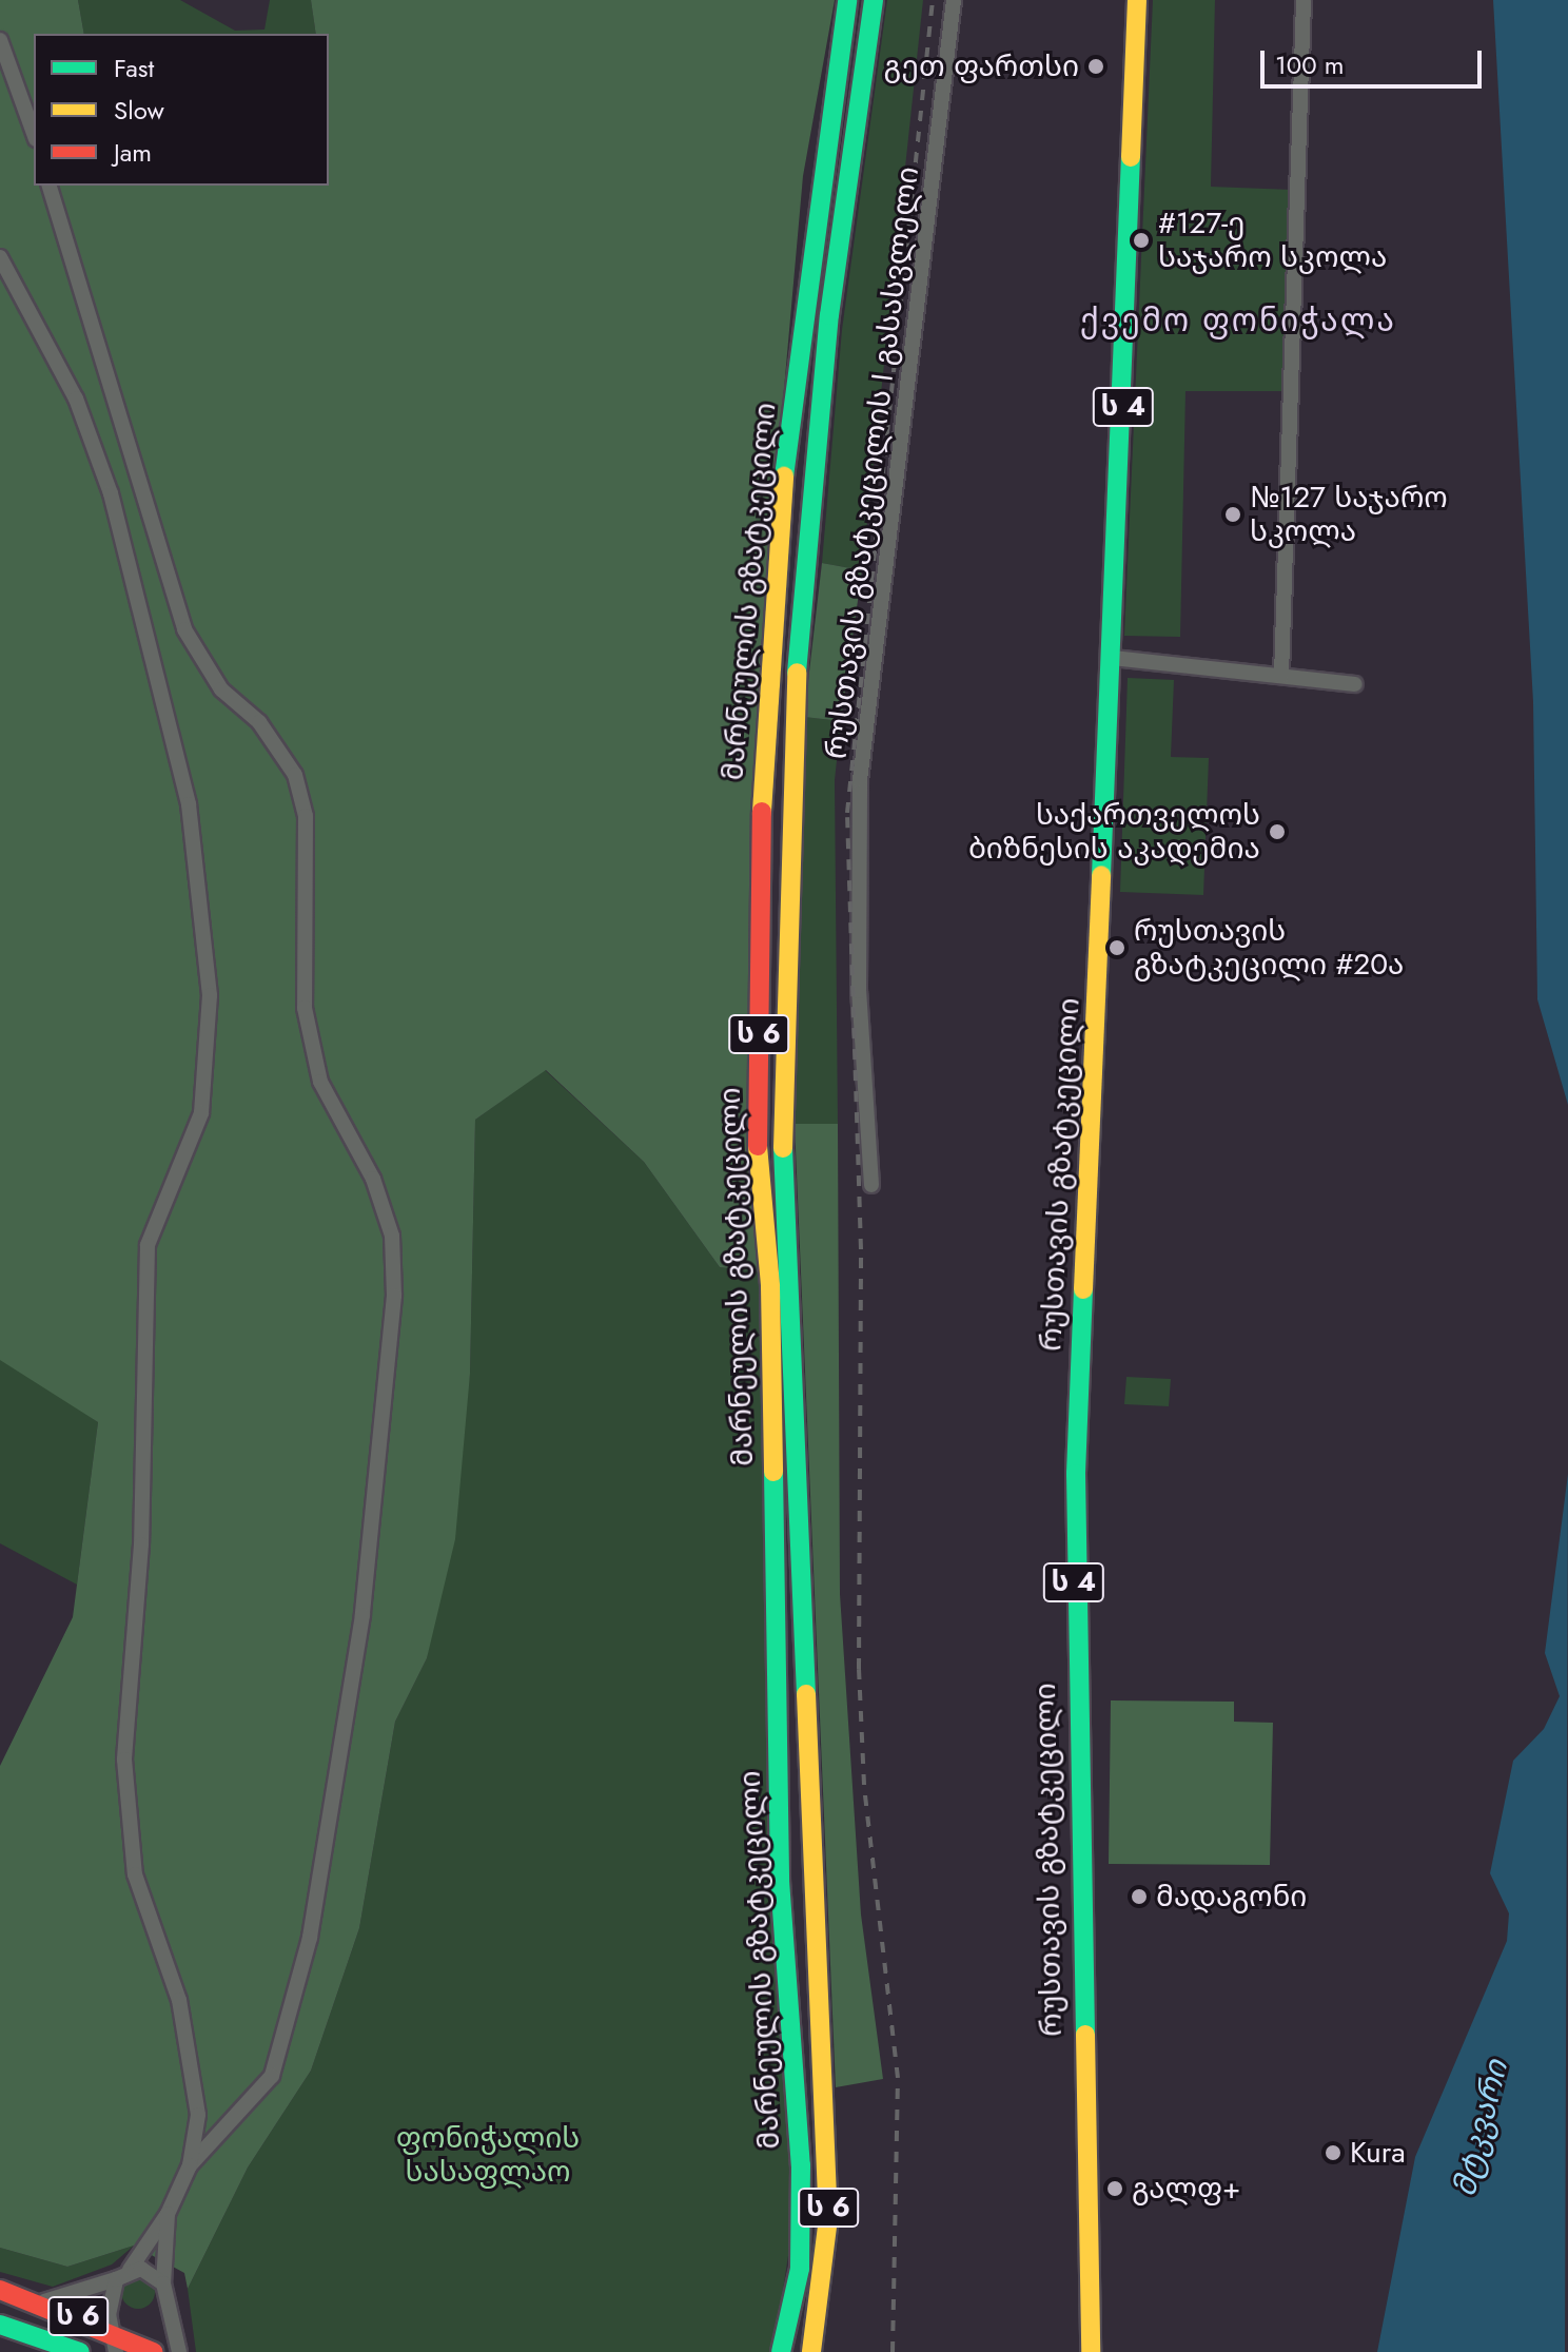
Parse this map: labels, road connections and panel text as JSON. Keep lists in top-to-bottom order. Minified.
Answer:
{"streets":{"highway":["ს 4","მარნეულის გზატკეცილი","ს 6","რუსთავის გზატკეცილი"],"street":["რუსთავის გზატკეცილის I გასასვლელი"]},"districts":["ქვემო ფონიჭალა"],"water":["მტკვარი"],"parks":["ფონიჭალის სასაფლაო"],"places":["გეთ ფართსი","#127-ე საჯარო სკოლა","№127 საჯარო სკოლა","საქართველოს ბიზნესის აკადემია","რუსთავის გზატკეცილი #20ა","მადაგონი","Kura","გალფ+"],"legend":["Fast","Slow","Jam"],"scale_bar":"100 m"}
